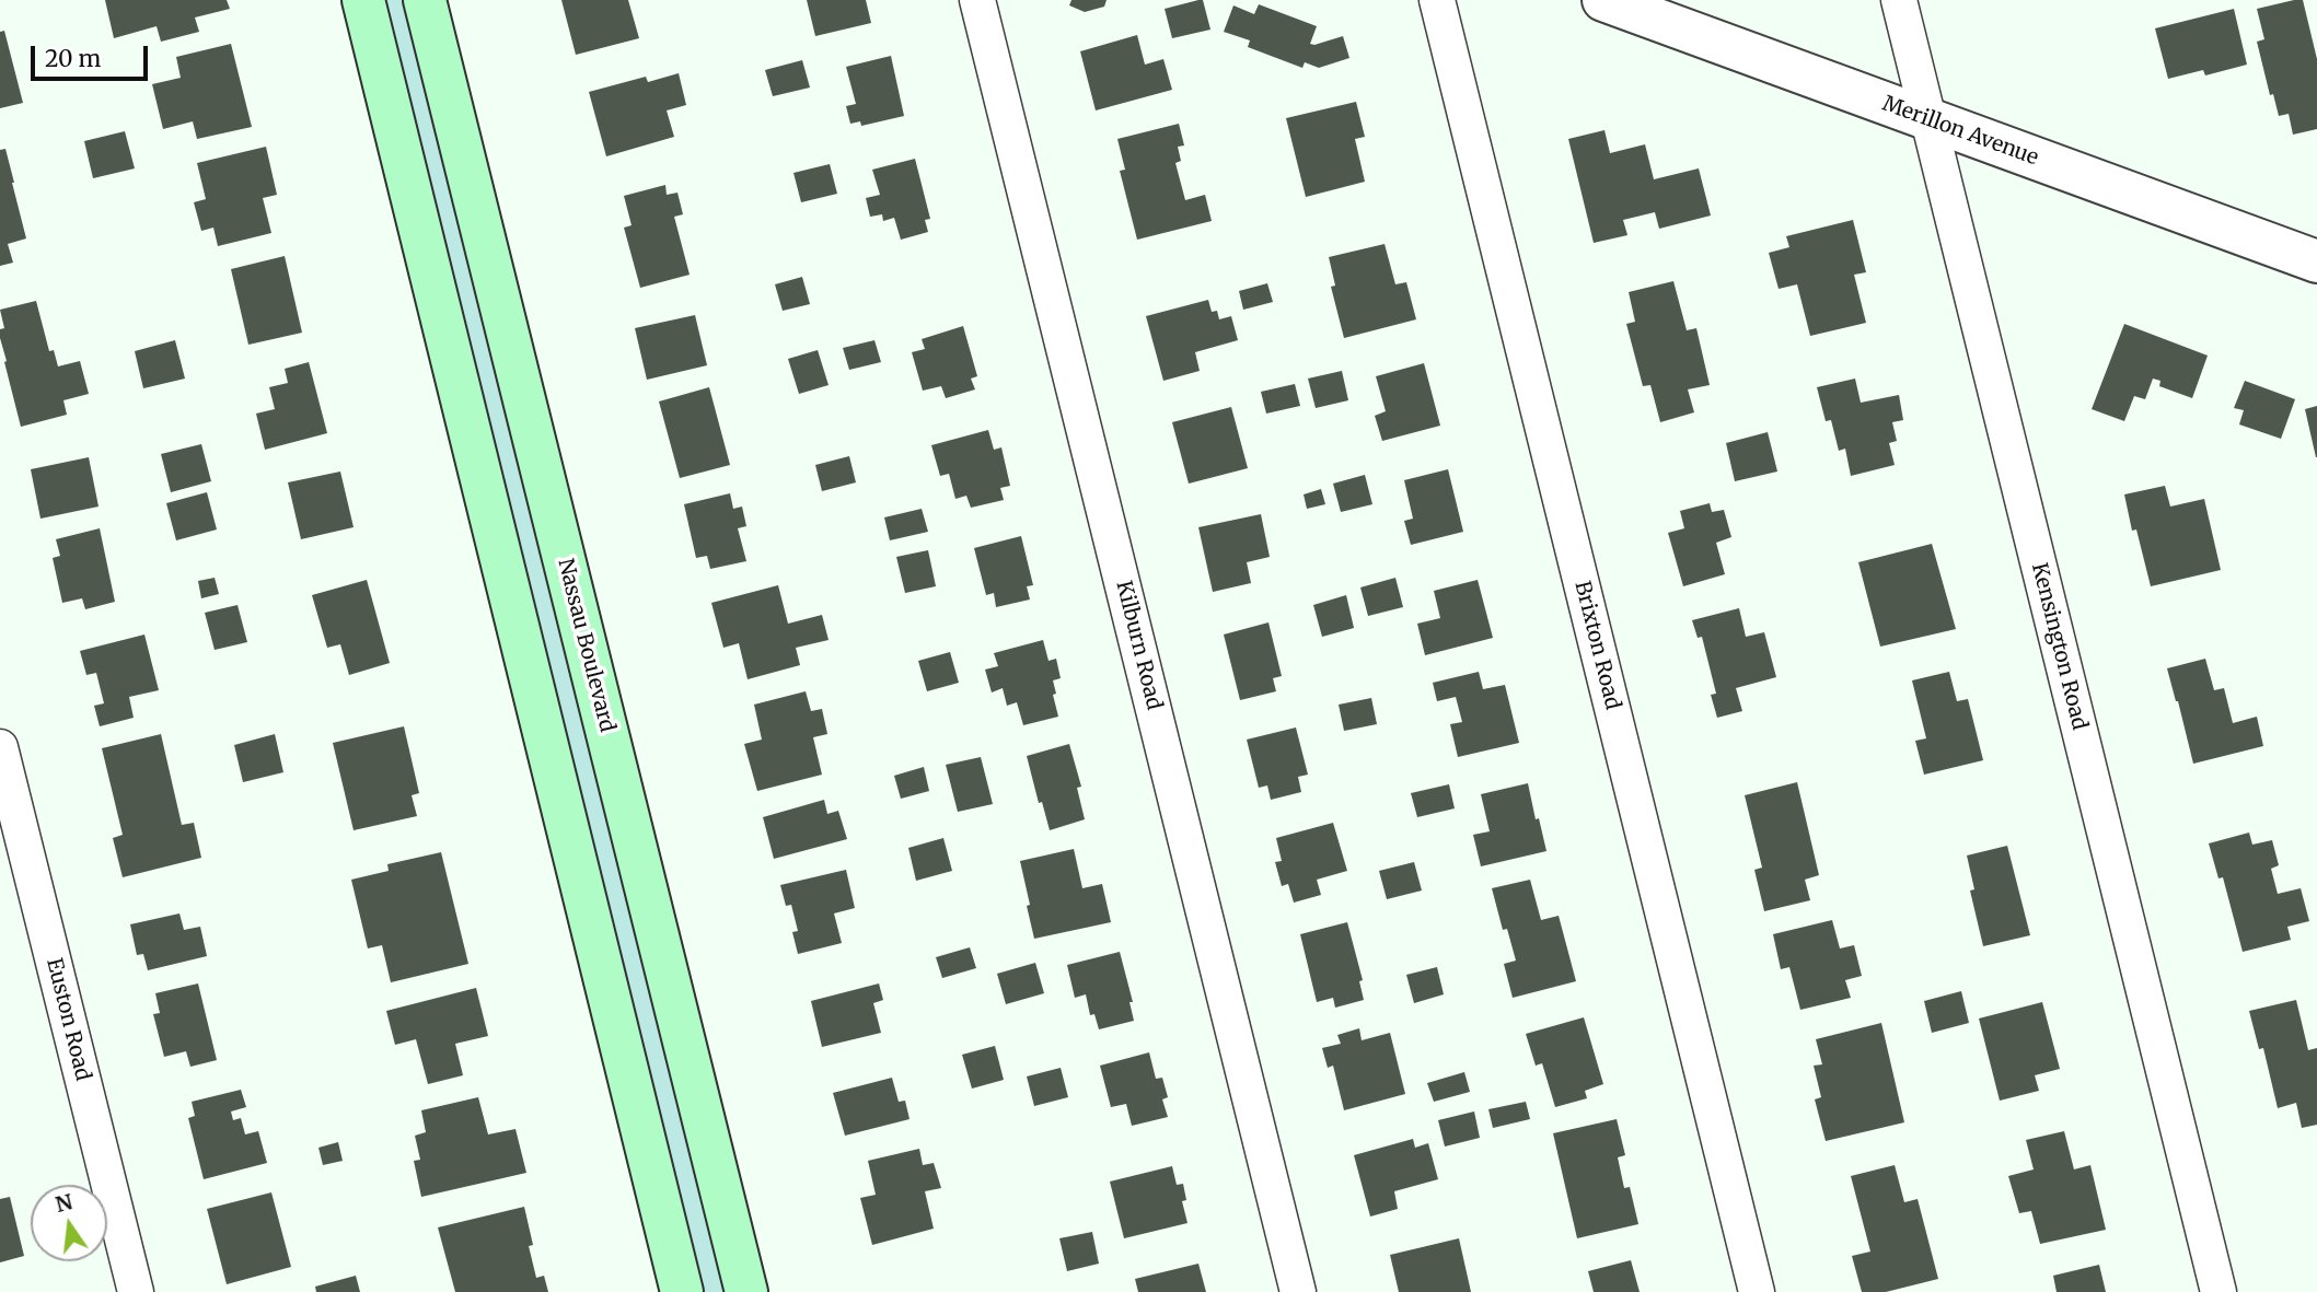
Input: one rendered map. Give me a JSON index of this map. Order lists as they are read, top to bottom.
{
  "streets": {
    "main road": ["Nassau Boulevard"],
    "street": [
      "Merillon Avenue",
      "Kilburn Road",
      "Brixton Road",
      "Kensington Road",
      "Euston Road"
    ]
  },
  "crossings": [
    ["Merillon Avenue", "Kensington Road"]
  ],
  "scale_bar": "20 m",
  "north": "top"
}
